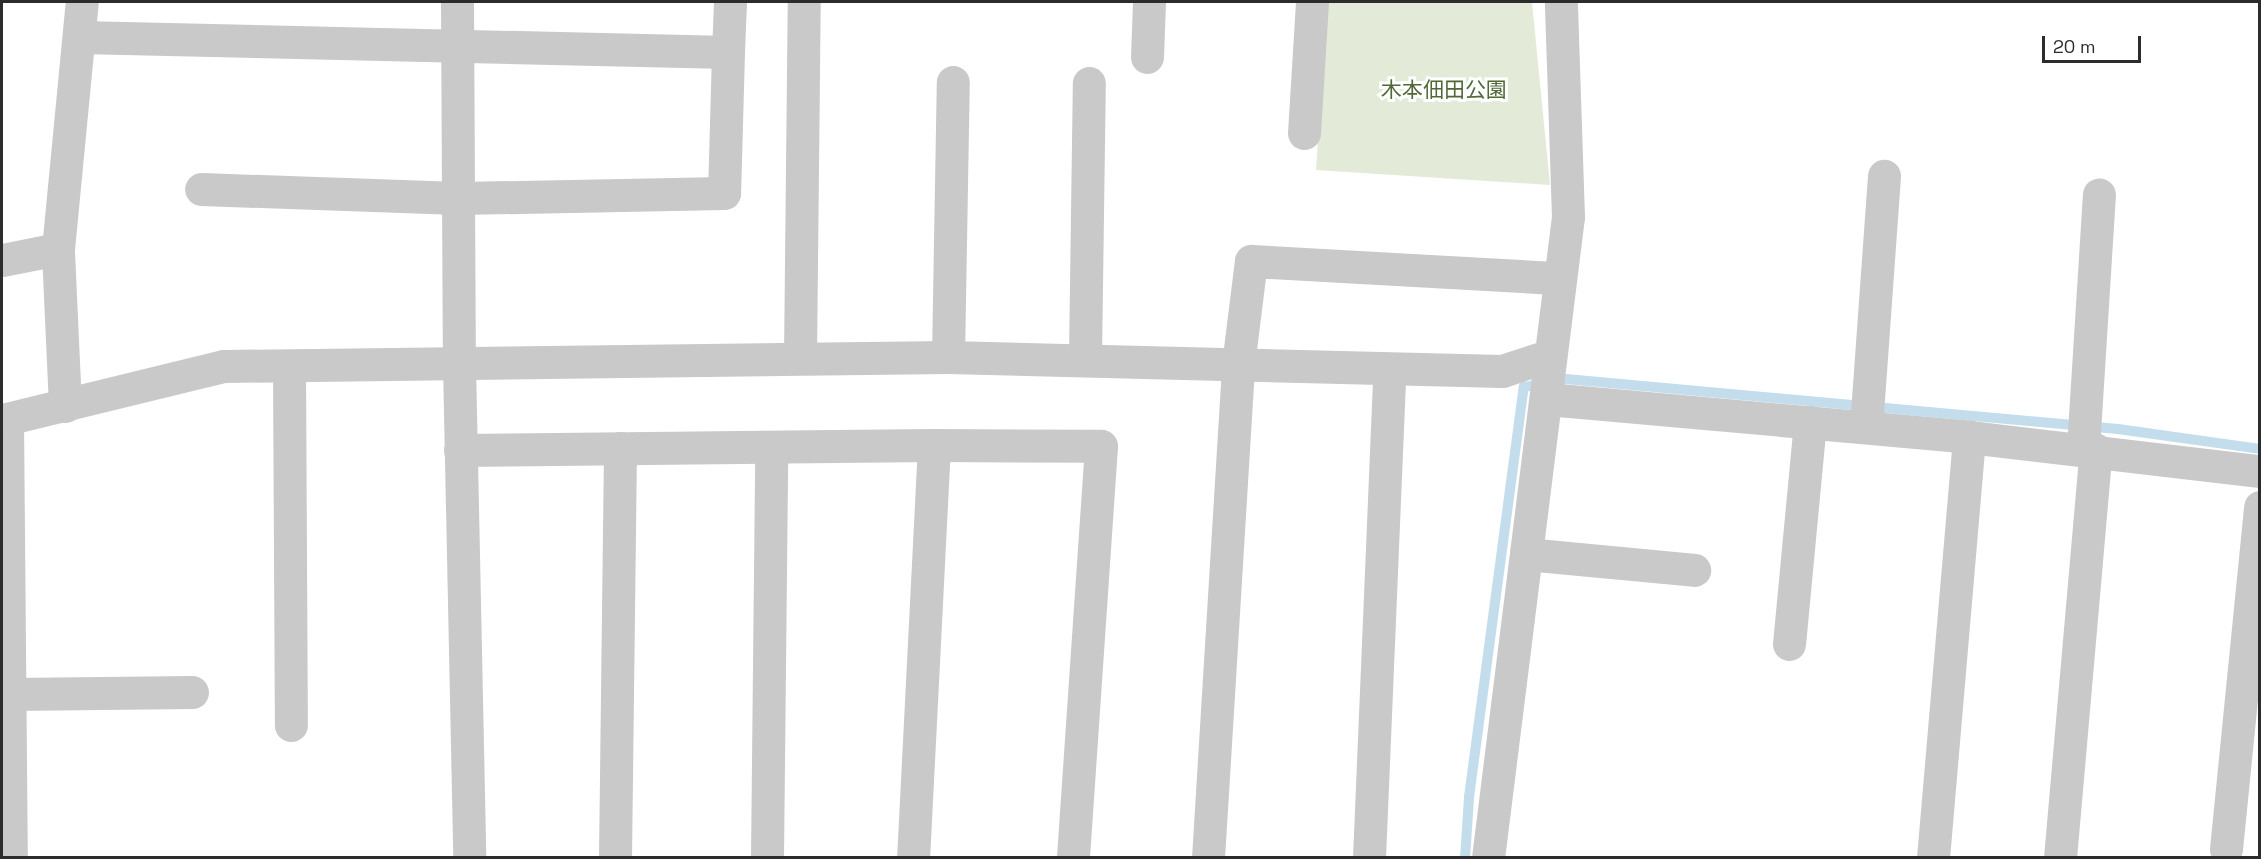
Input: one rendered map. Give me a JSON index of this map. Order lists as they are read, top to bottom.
{
  "parks": ["木本佃田公園"],
  "scale_bar": "20 m"
}
